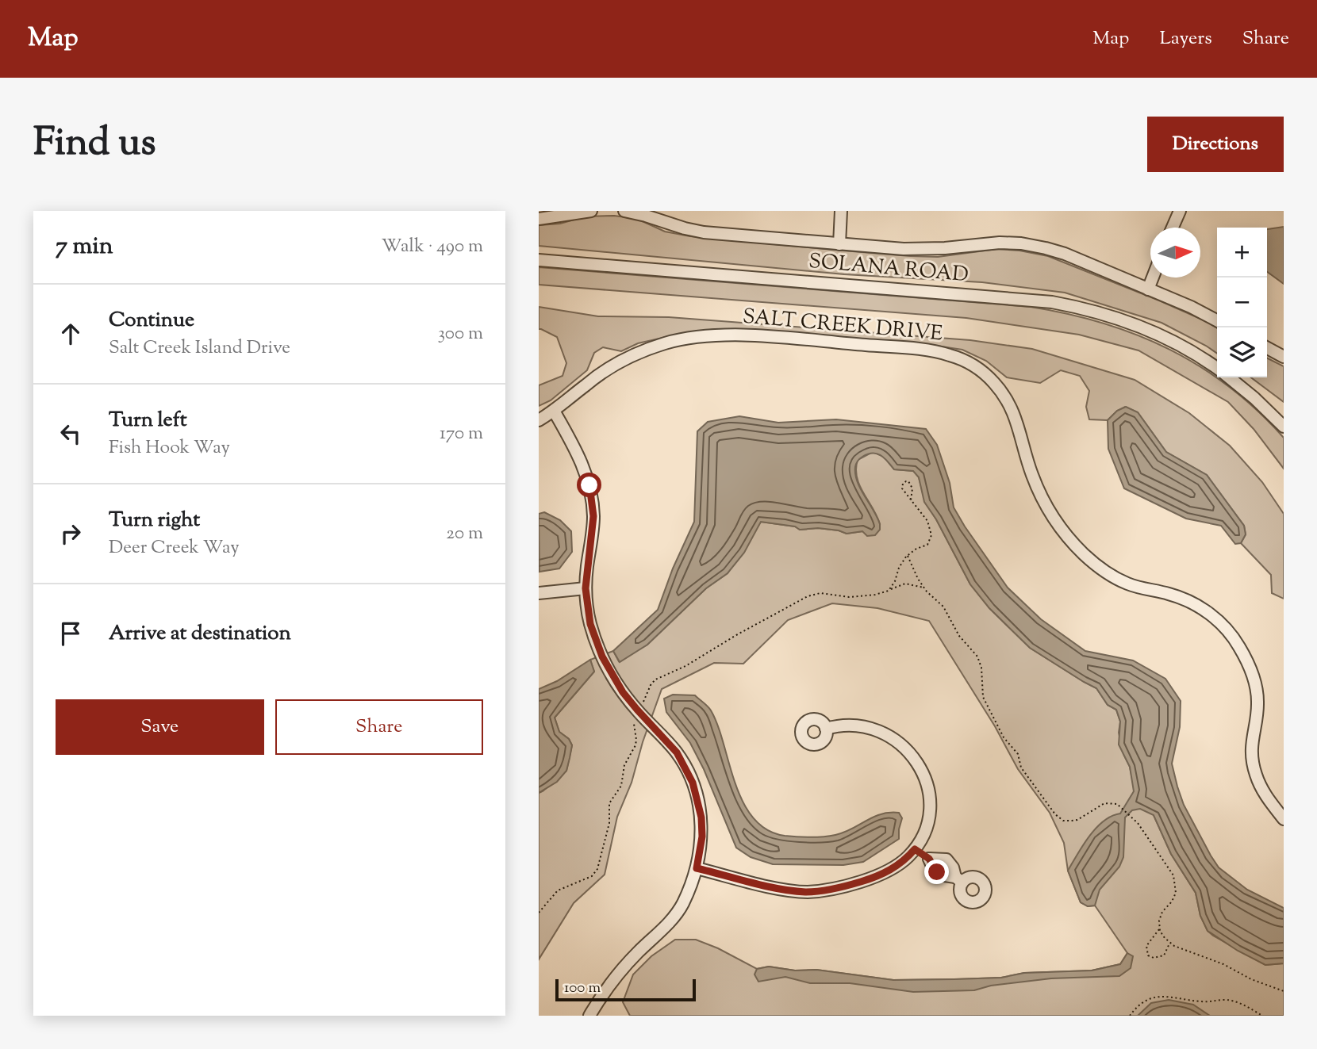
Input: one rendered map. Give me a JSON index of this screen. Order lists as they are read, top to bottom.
{
  "streets": {
    "street": ["SOLANA ROAD", "SALT CREEK DRIVE"]
  },
  "scale_bar": "100 m",
  "north": "right",
  "page": {
    "header": "Map",
    "nav": ["Map", "Layers", "Share"],
    "title": "Find us",
    "buttons": [
      "Directions",
      ["Save", "Share"]
    ],
    "heading": ["7 min", "Walk · 490 m"],
    "map_buttons": ["+", "−"],
    "list": [
      ["Continue", "Salt Creek Island Drive", "300 m"],
      ["Turn left", "Fish Hook Way", "170 m"],
      ["Turn right", "Deer Creek Way", "20 m"],
      "Arrive at destination"
    ],
    "scale": "100 m"
  }
}
